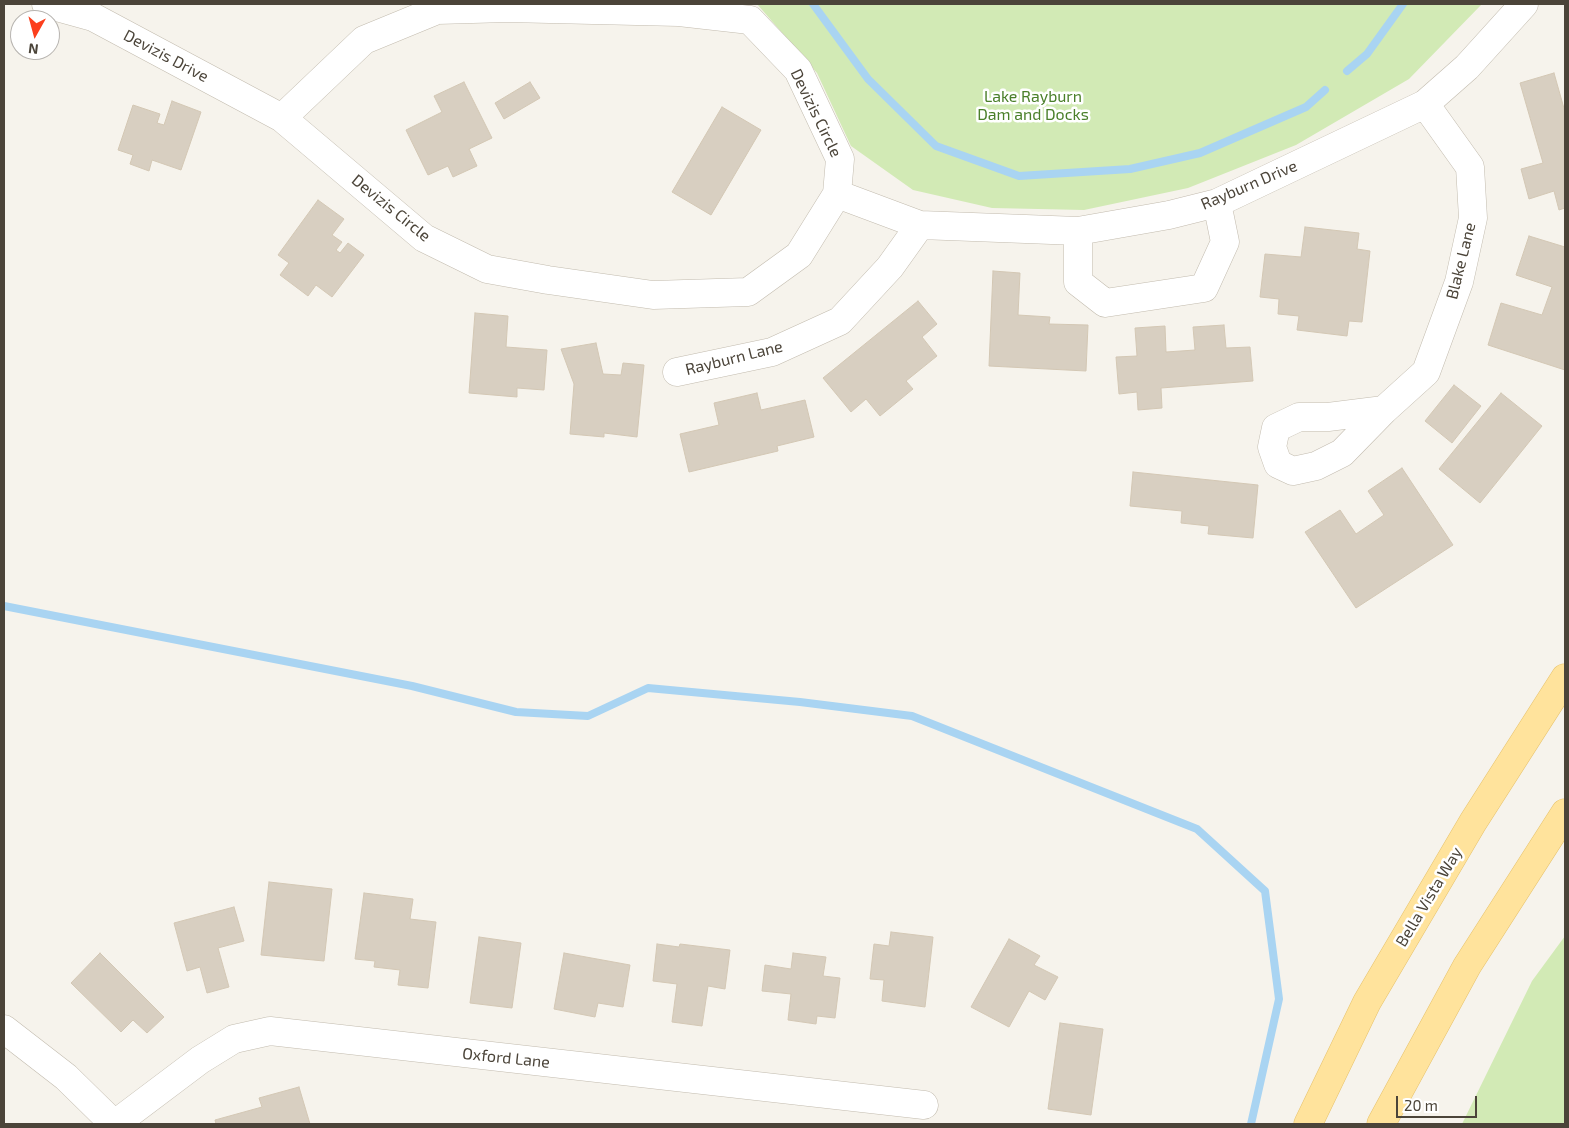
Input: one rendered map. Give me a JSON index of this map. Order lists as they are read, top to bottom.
{
  "streets": {
    "main road": ["Bella Vista Way"],
    "street": [
      "Devizis Drive",
      "Devizis Circle",
      "Rayburn Drive",
      "Blake Lane",
      "Rayburn Lane",
      "Oxford Lane"
    ]
  },
  "crossings": [
    ["Devizis Drive", "Devizis Circle"],
    ["Devizis Circle", "Rayburn Drive"],
    ["Rayburn Drive", "Blake Lane"],
    ["Rayburn Drive", "Rayburn Lane"]
  ],
  "parks": ["Lake Rayburn Dam and Docks"],
  "scale_bar": "20 m",
  "north": "bottom"
}
